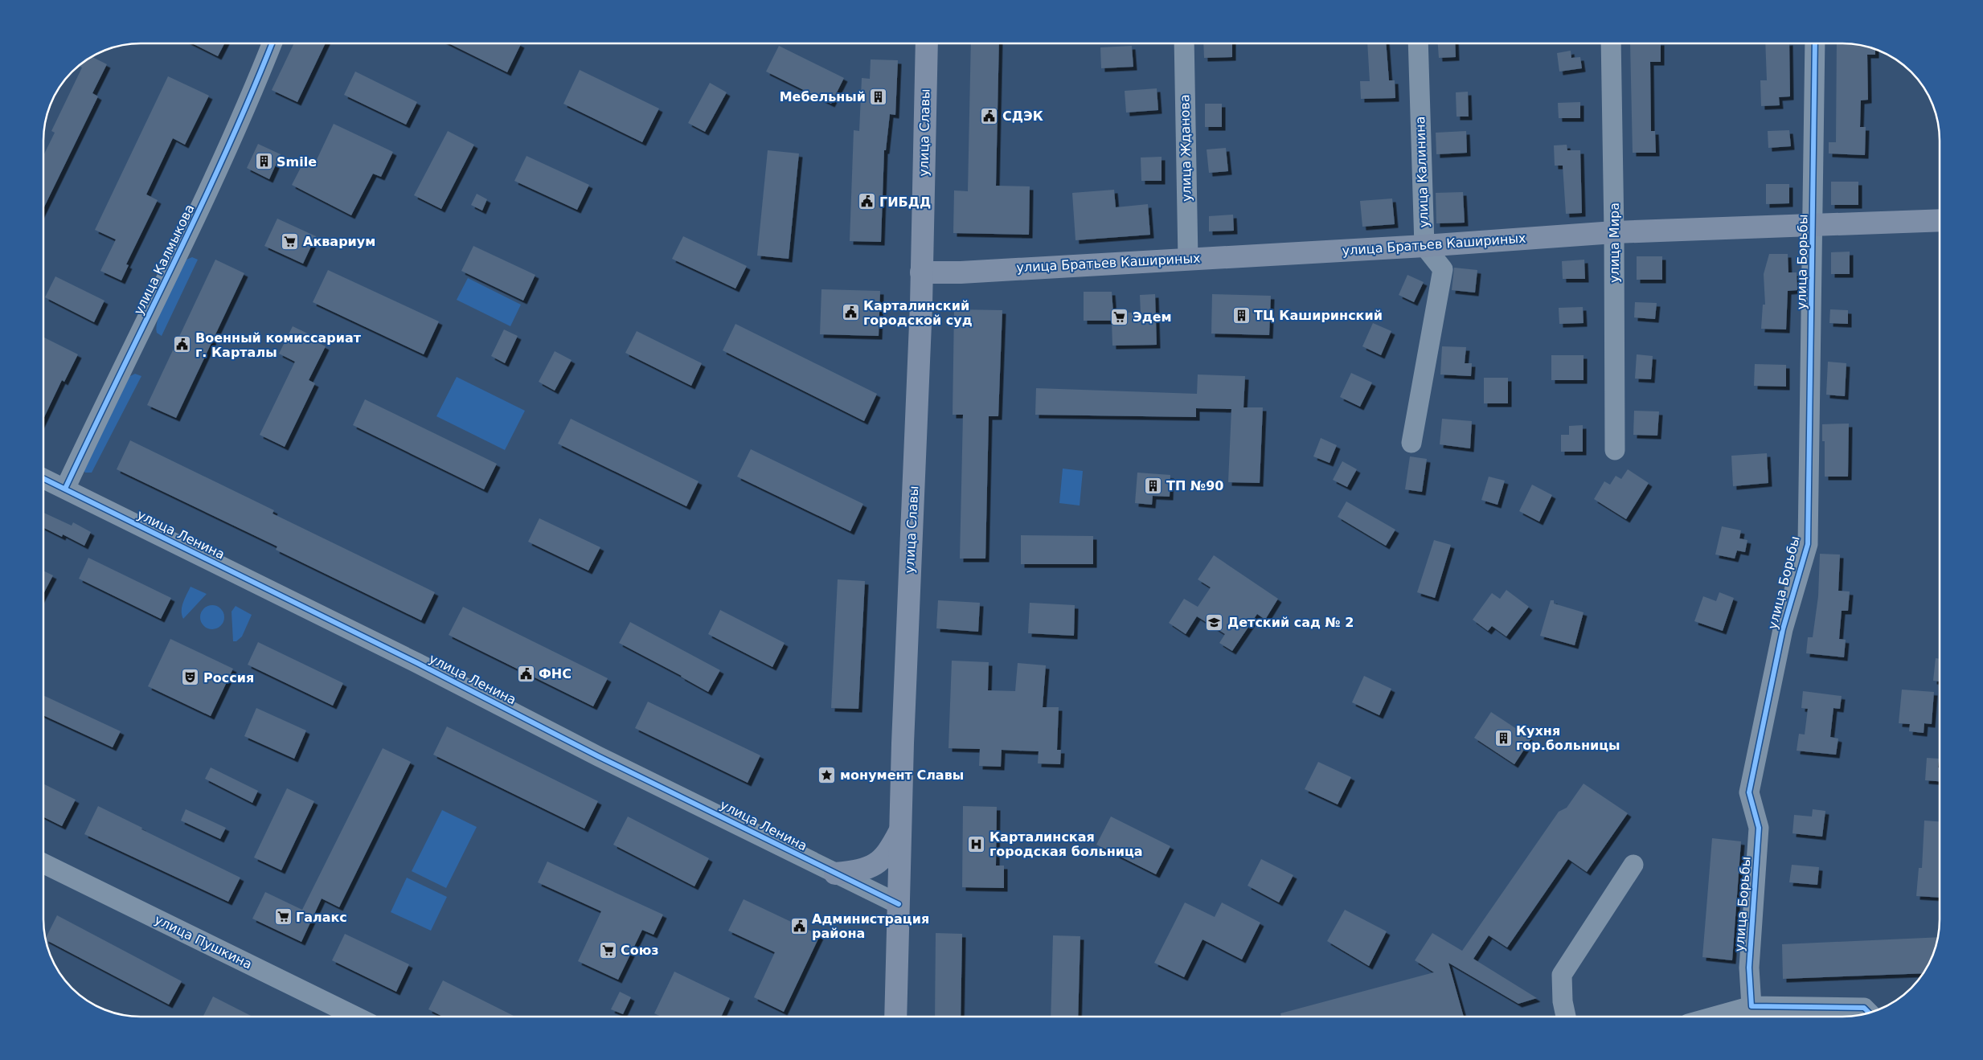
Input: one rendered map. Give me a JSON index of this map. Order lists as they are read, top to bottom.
{
  "streets": {
    "main road": ["улица Славы", "улица Братьев Кашириных"],
    "street": [
      "улица Жданова",
      "улица Калинина",
      "улица Мира",
      "улица Калмыкова",
      "улица Борьбы",
      "улица Ленина",
      "улица Пушкина"
    ]
  },
  "crossings": [
    ["улица Славы", "улица Братьев Кашириных"],
    ["улица Славы", "улица Ленина"],
    ["улица Жданова", "улица Братьев Кашириных"],
    ["улица Калинина", "улица Братьев Кашириных"],
    ["улица Мира", "улица Братьев Кашириных"],
    ["улица Братьев Кашириных", "улица Борьбы"],
    ["улица Калмыкова", "улица Ленина"]
  ],
  "places": {
    "building": [
      "Мебельный",
      "Smile",
      "ТЦ Каширинский",
      "ТП №90",
      "Кухня гор.больницы"
    ],
    "public building": [
      "СДЭК",
      "ГИБДД",
      "Карталинский городской суд",
      "Военный комиссариат г. Карталы",
      "ФНС",
      "Администрация района"
    ],
    "supermarket": [
      "Аквариум",
      "Эдем",
      "Галакс",
      "Союз"
    ],
    "school or university": ["Детский сад № 2"],
    "theatre": ["Россия"],
    "place": ["монумент Славы"],
    "hospital": ["Карталинская городская больница"]
  }
}
